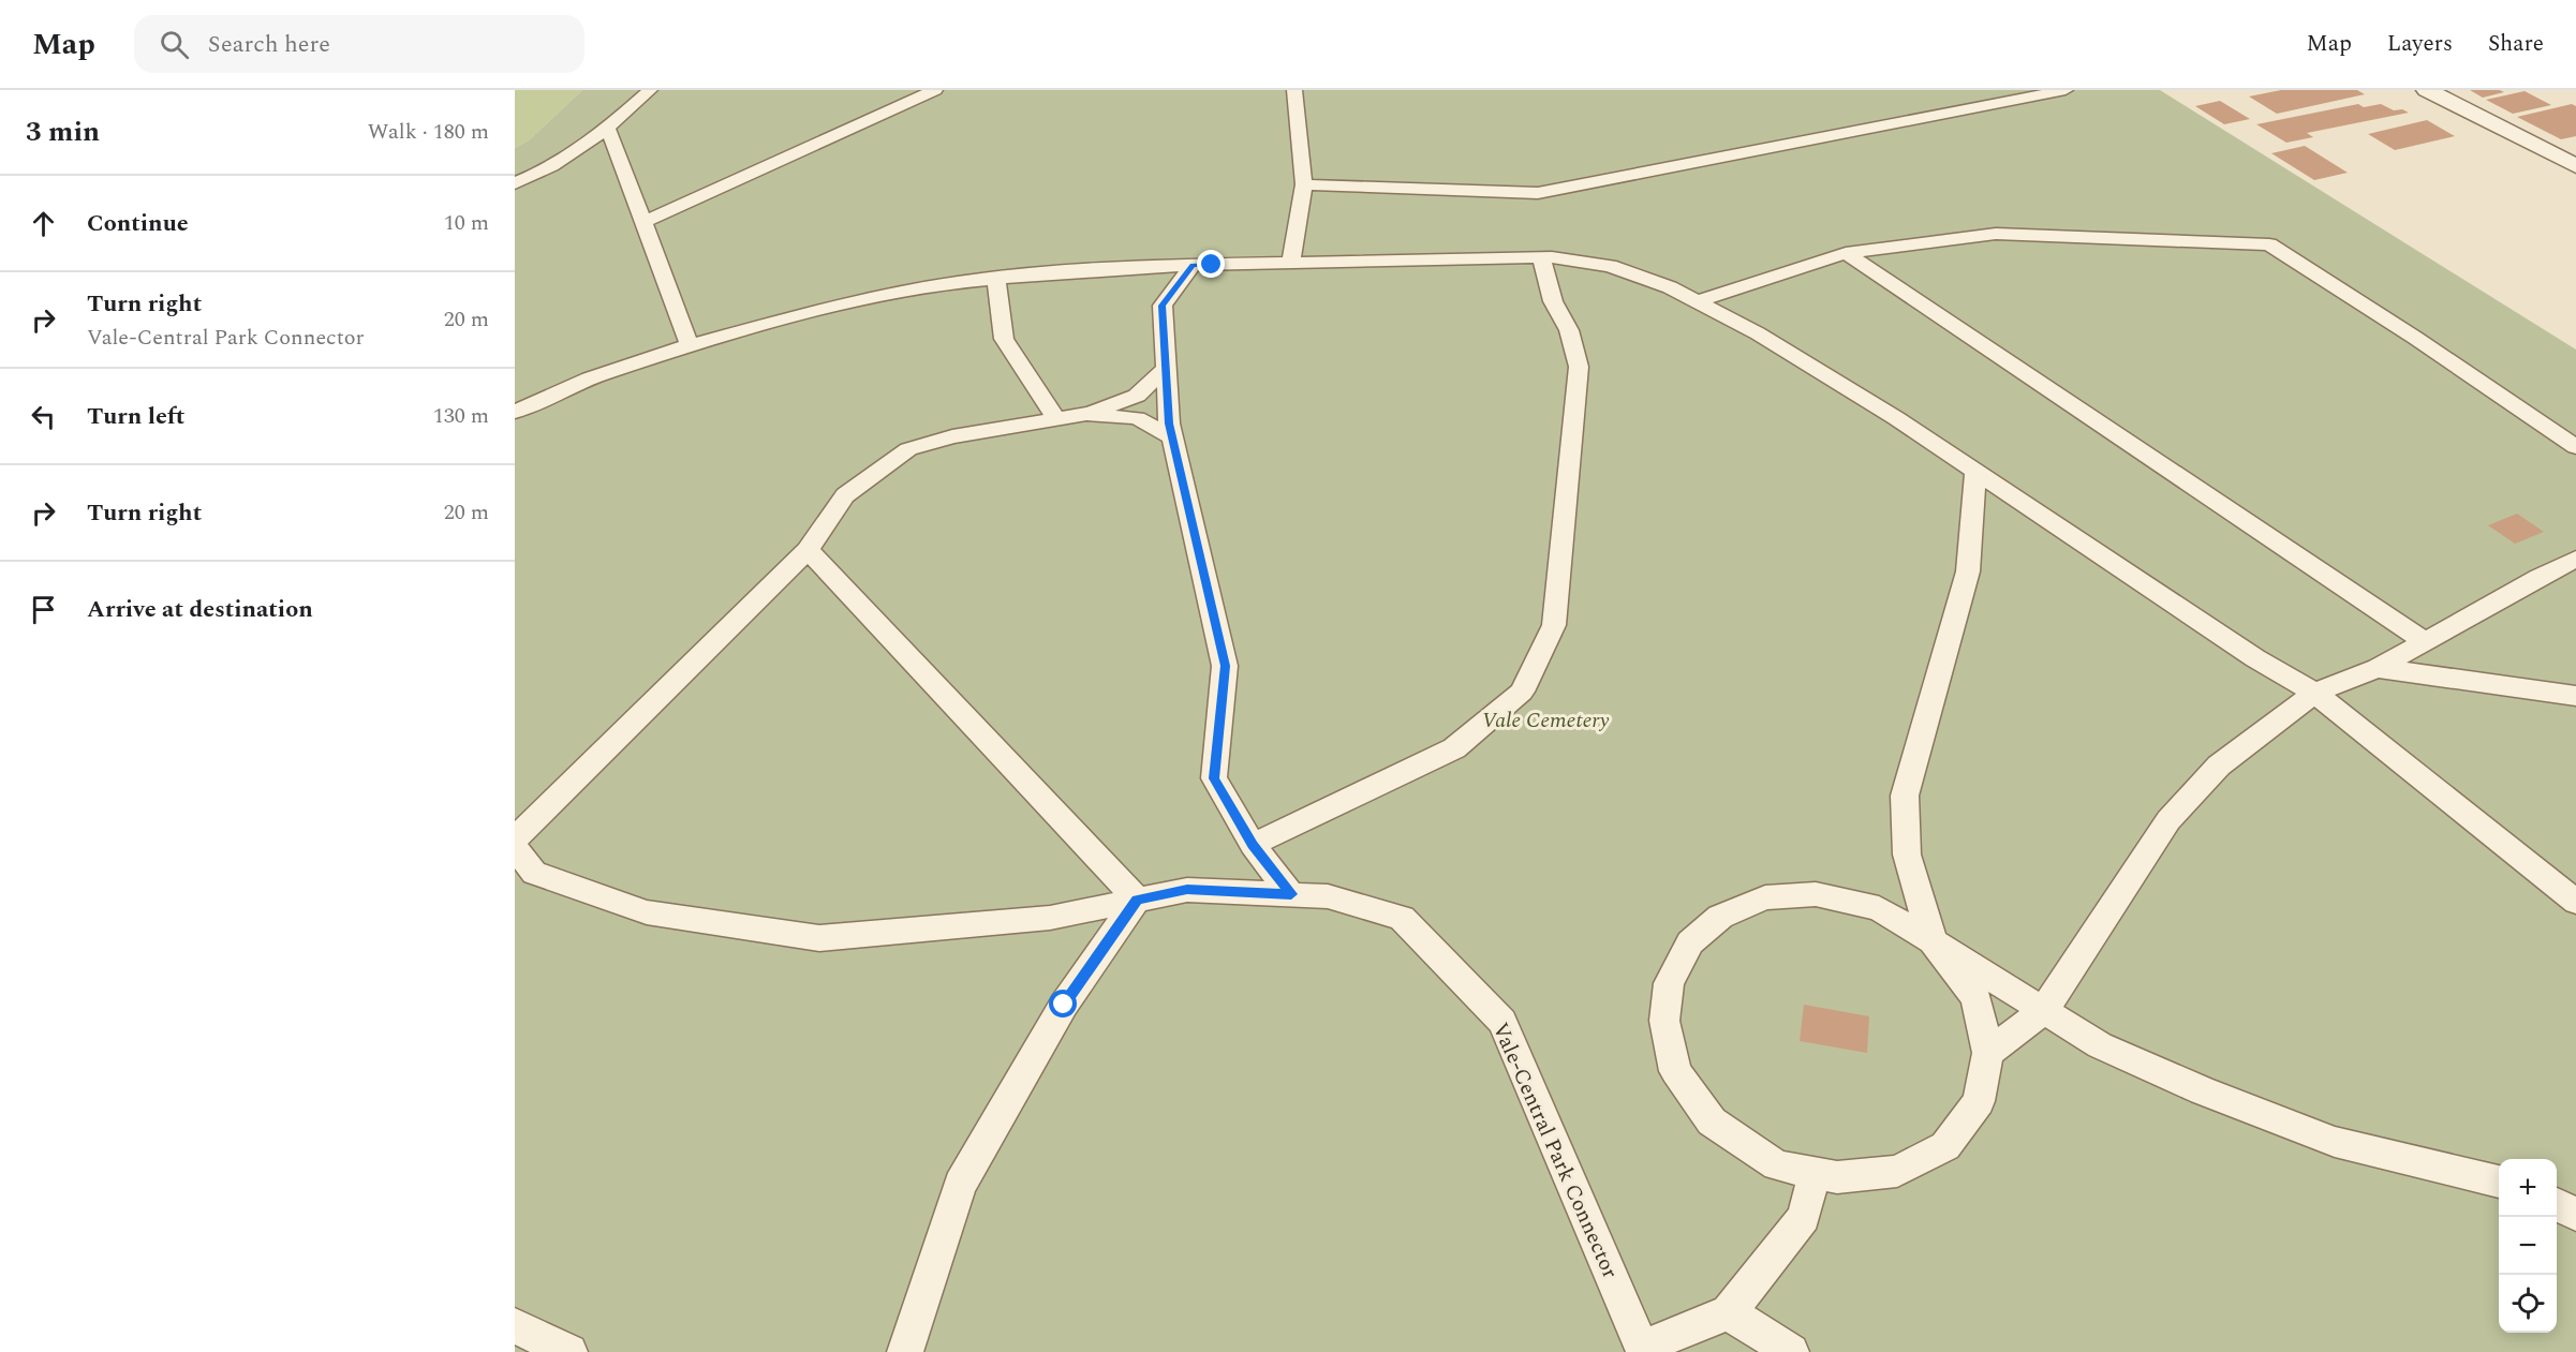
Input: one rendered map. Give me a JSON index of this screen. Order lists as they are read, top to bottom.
{
  "streets": {
    "lane": ["Vale-Central Park Connector"]
  },
  "parks": ["Vale Cemetery"],
  "page": {
    "header": "Map",
    "search": "Search here",
    "nav": ["Map", "Layers", "Share"],
    "heading": ["3 min", "Walk · 180 m"],
    "list": [
      ["Continue", "10 m"],
      ["Turn right", "Vale-Central Park Connector", "20 m"],
      ["Turn left", "130 m"],
      ["Turn right", "20 m"],
      "Arrive at destination"
    ],
    "map_buttons": ["+", "−"]
  }
}
